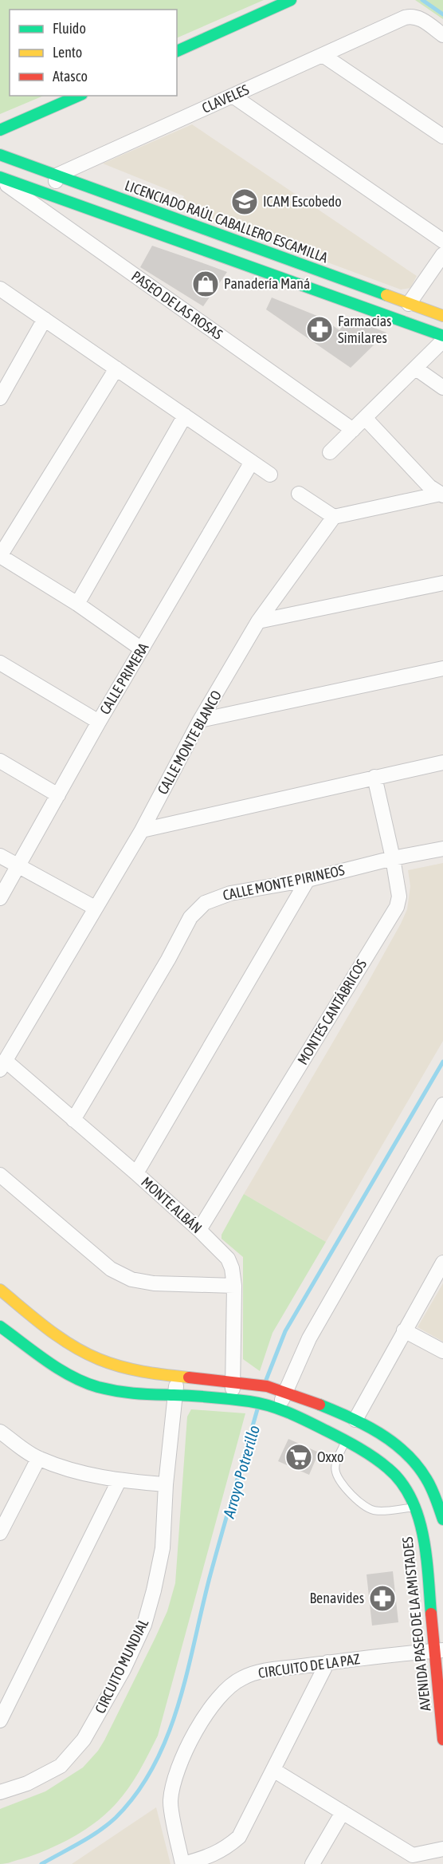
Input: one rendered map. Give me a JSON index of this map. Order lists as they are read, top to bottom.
{
  "streets": {
    "street": [
      "CLAVELES",
      "LICENCIADO RAÚL CABALLERO ESCAMILLA",
      "PASEO DE LAS ROSAS",
      "CALLE PRIMERA",
      "CALLE MONTE BLANCO",
      "CALLE MONTE PIRINEOS",
      "MONTES CANTÁBRICOS",
      "MONTE ALBÁN",
      "AVENIDA PASEO DE LA AMISTADES",
      "CIRCUITO MUNDIAL",
      "CIRCUITO DE LA PAZ"
    ]
  },
  "crossings": [
    ["CLAVELES", "LICENCIADO RAÚL CABALLERO ESCAMILLA"],
    ["CALLE MONTE BLANCO", "MONTE ALBÁN"],
    ["CALLE MONTE PIRINEOS", "MONTES CANTÁBRICOS"],
    ["CALLE MONTE PIRINEOS", "MONTE ALBÁN"],
    ["MONTES CANTÁBRICOS", "MONTE ALBÁN"],
    ["MONTE ALBÁN", "AVENIDA PASEO DE LA AMISTADES"],
    ["AVENIDA PASEO DE LA AMISTADES", "CIRCUITO MUNDIAL"],
    ["AVENIDA PASEO DE LA AMISTADES", "CIRCUITO DE LA PAZ"]
  ],
  "water": ["Arroyo Potrerillo"],
  "places": {
    "school or university": ["ICAM Escobedo"],
    "shop": ["Panadería Maná"],
    "pharmacy": ["Farmacias Similares", "Benavides"],
    "supermarket": ["Oxxo"]
  },
  "legend": ["Fluido", "Lento", "Atasco"]
}
